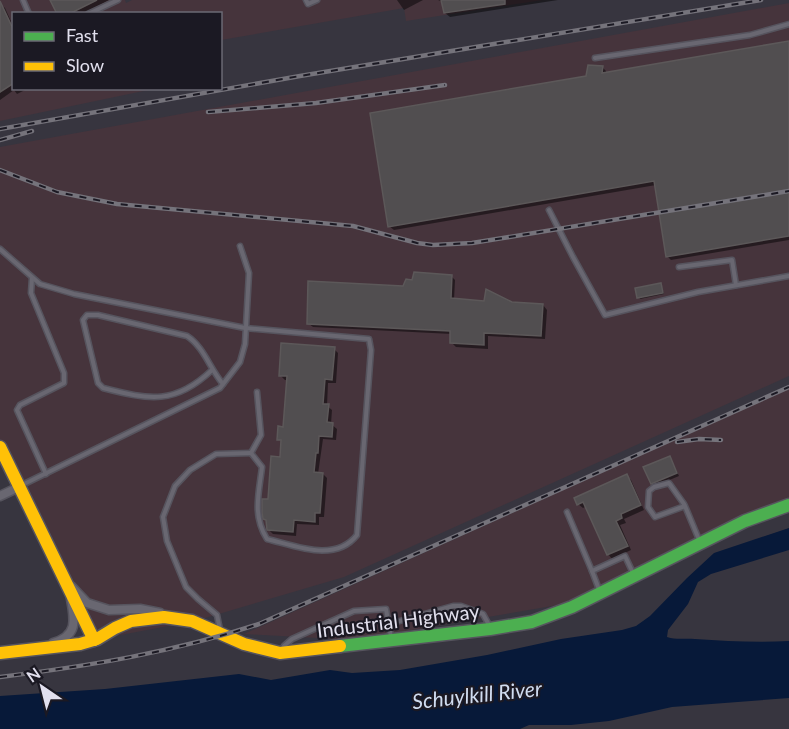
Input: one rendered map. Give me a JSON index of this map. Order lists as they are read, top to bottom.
{
  "streets": {
    "street": ["Industrial Highway"]
  },
  "water": ["Schuylkill River"],
  "legend": ["Fast", "Slow"],
  "north": "top left"
}
